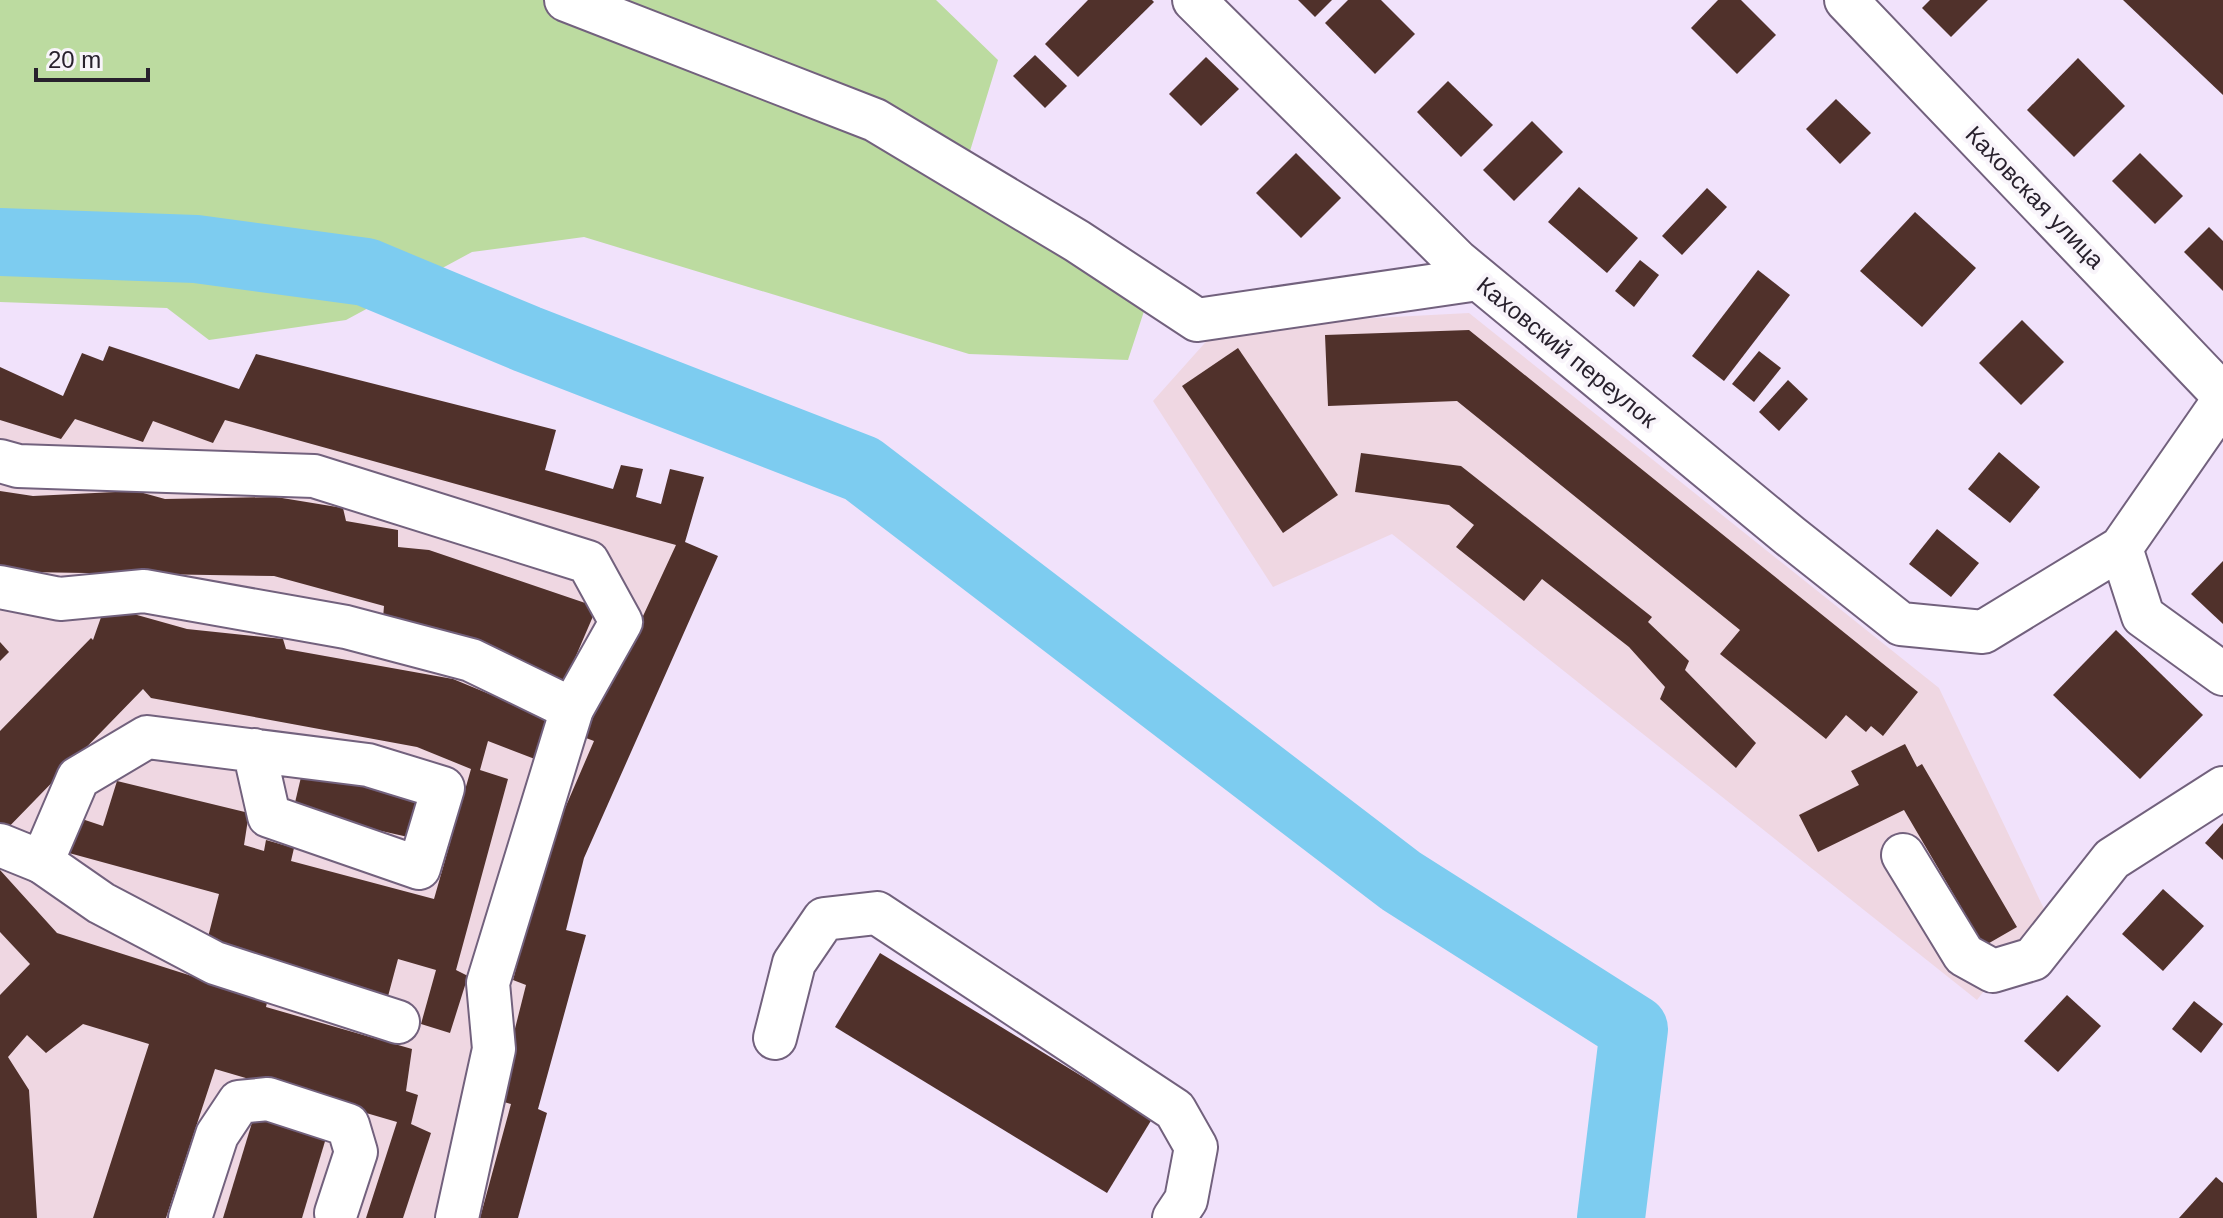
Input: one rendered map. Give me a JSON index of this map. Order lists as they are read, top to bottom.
{
  "streets": {
    "street": ["Каховская улица", "Каховский переулок"]
  },
  "scale_bar": "20 m"
}
